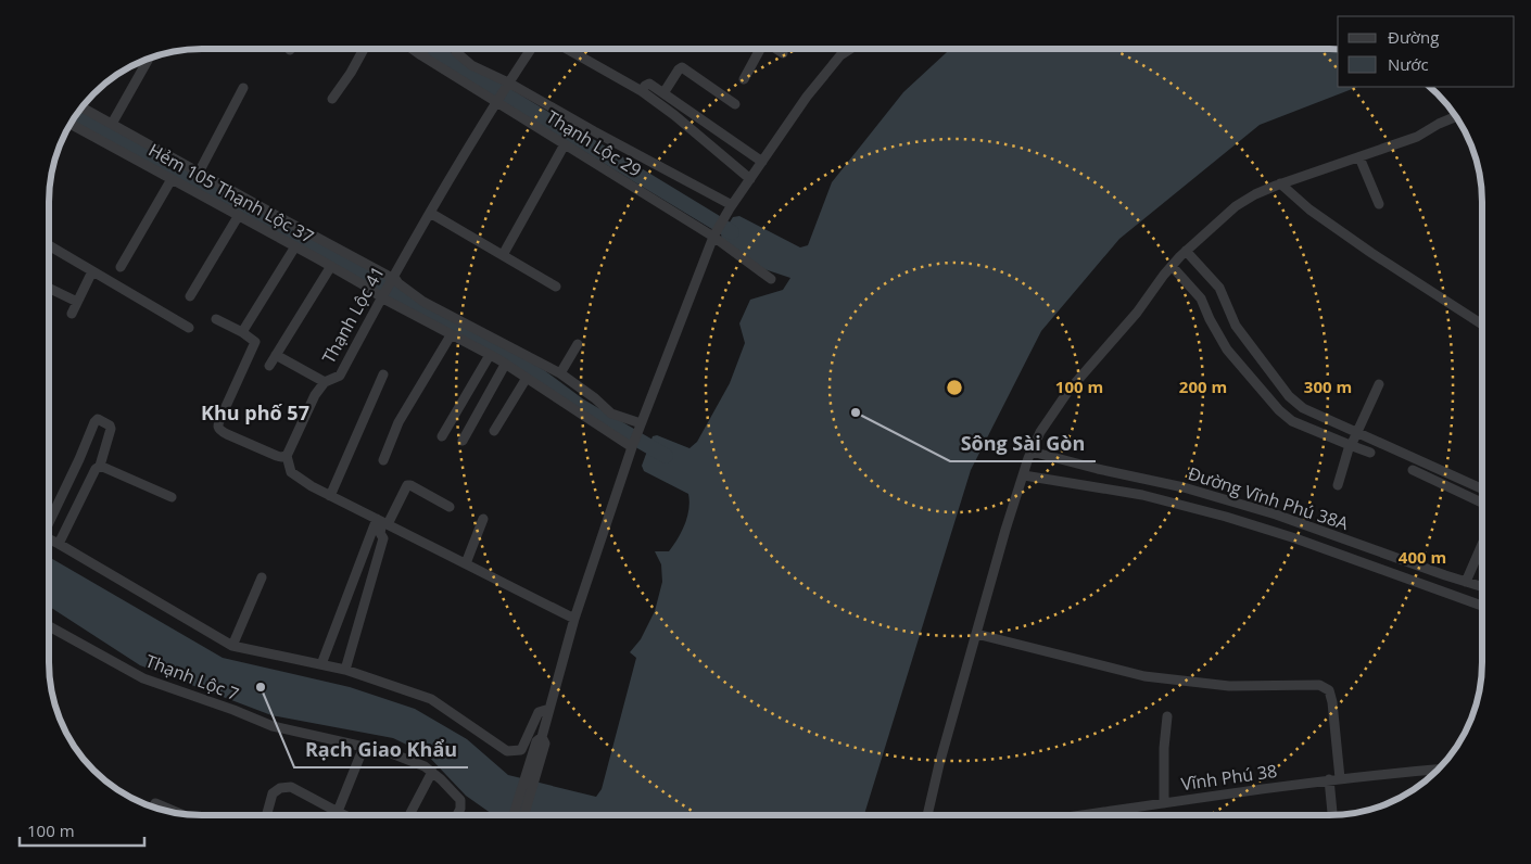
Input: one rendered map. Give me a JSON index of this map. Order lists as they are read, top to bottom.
{
  "streets": {
    "street": [
      "Thạnh Lộc 29",
      "Hẻm 105 Thạnh Lộc 37",
      "Thạnh Lộc 41",
      "Đường Vĩnh Phú 38A",
      "Thạnh Lộc 7",
      "Vĩnh Phú 38"
    ]
  },
  "crossings": [
    ["Thạnh Lộc 29", "Thạnh Lộc 41"],
    ["Hẻm 105 Thạnh Lộc 37", "Thạnh Lộc 41"]
  ],
  "districts": ["Khu phố 57"],
  "places": ["Sông Sài Gòn", "Rạch Giao Khẩu"],
  "legend": ["Đường", "Nước"],
  "scale_bar": "100 m",
  "rings": [
    "100 m",
    "200 m",
    "300 m",
    "400 m"
  ]
}
